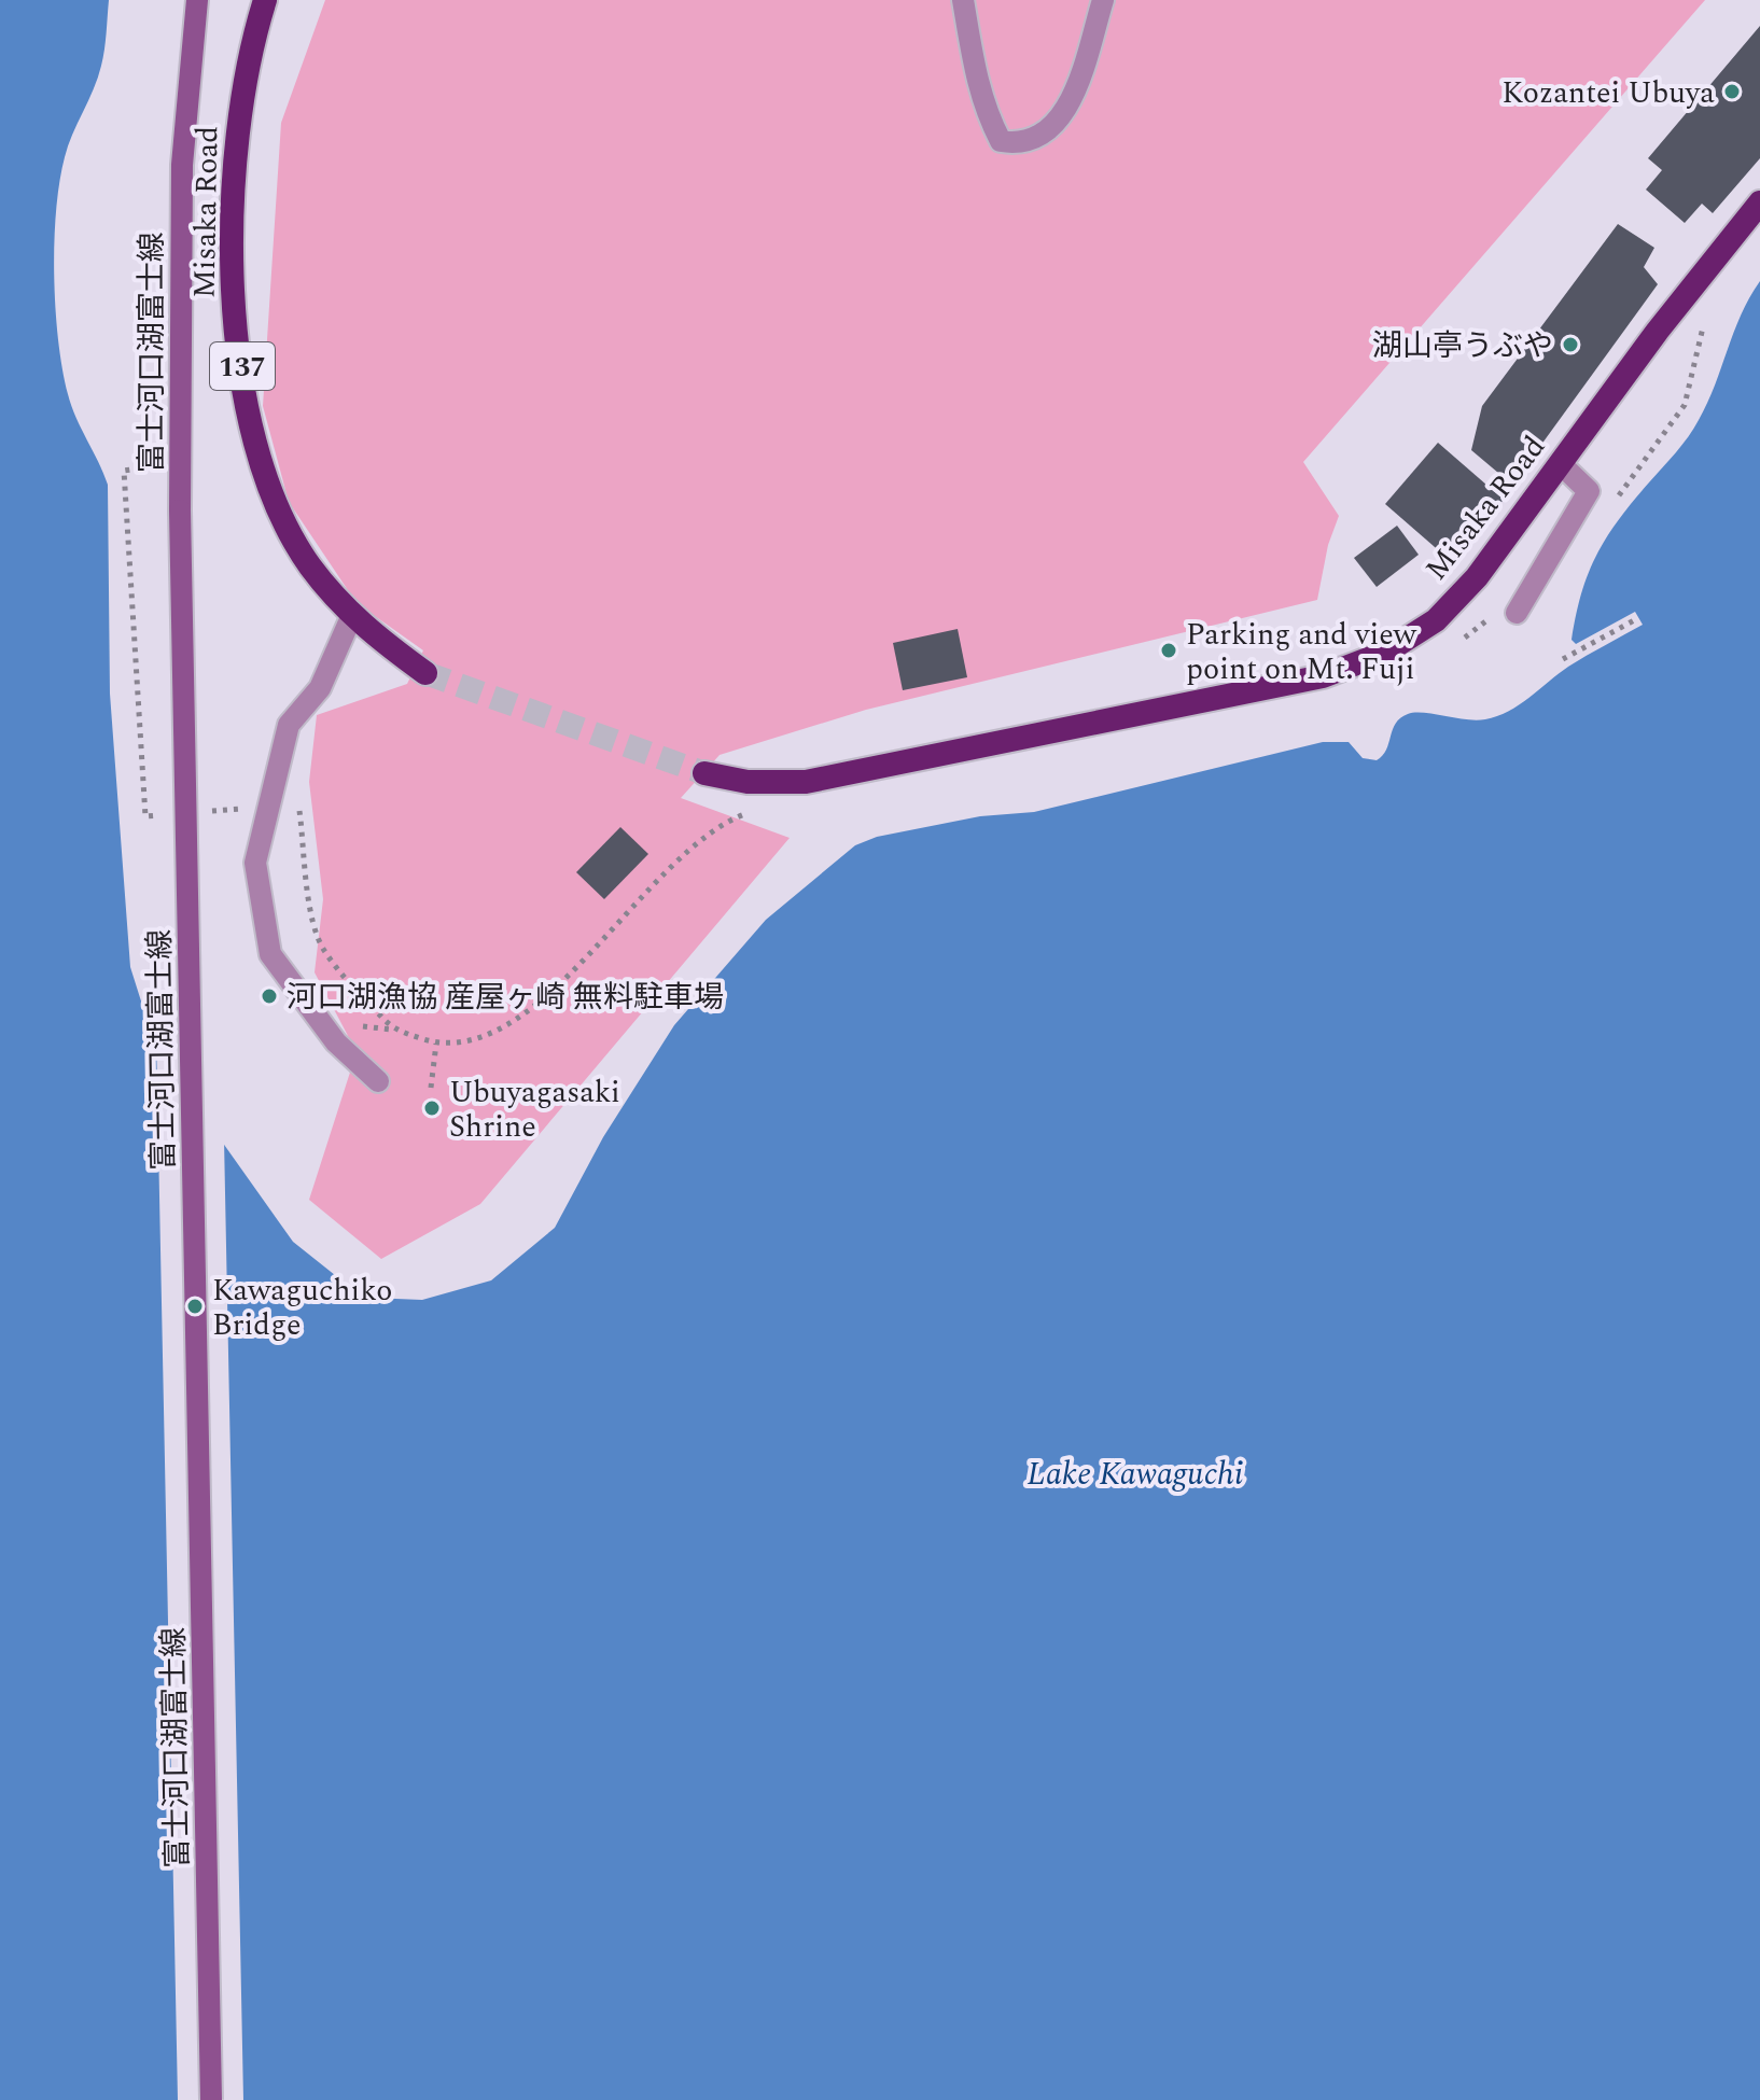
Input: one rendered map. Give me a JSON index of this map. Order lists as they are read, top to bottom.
{
  "streets": {
    "highway": ["Misaka Road", "137"],
    "main road": ["富士河口湖富士線"]
  },
  "water": ["Lake Kawaguchi"],
  "places": [
    "Kozantei Ubuya",
    "湖山亭うぶや",
    "Parking and view point on Mt. Fuji",
    "河口湖漁協 産屋ヶ崎 無料駐車場",
    "Ubuyagasaki Shrine",
    "Kawaguchiko Bridge"
  ]
}
